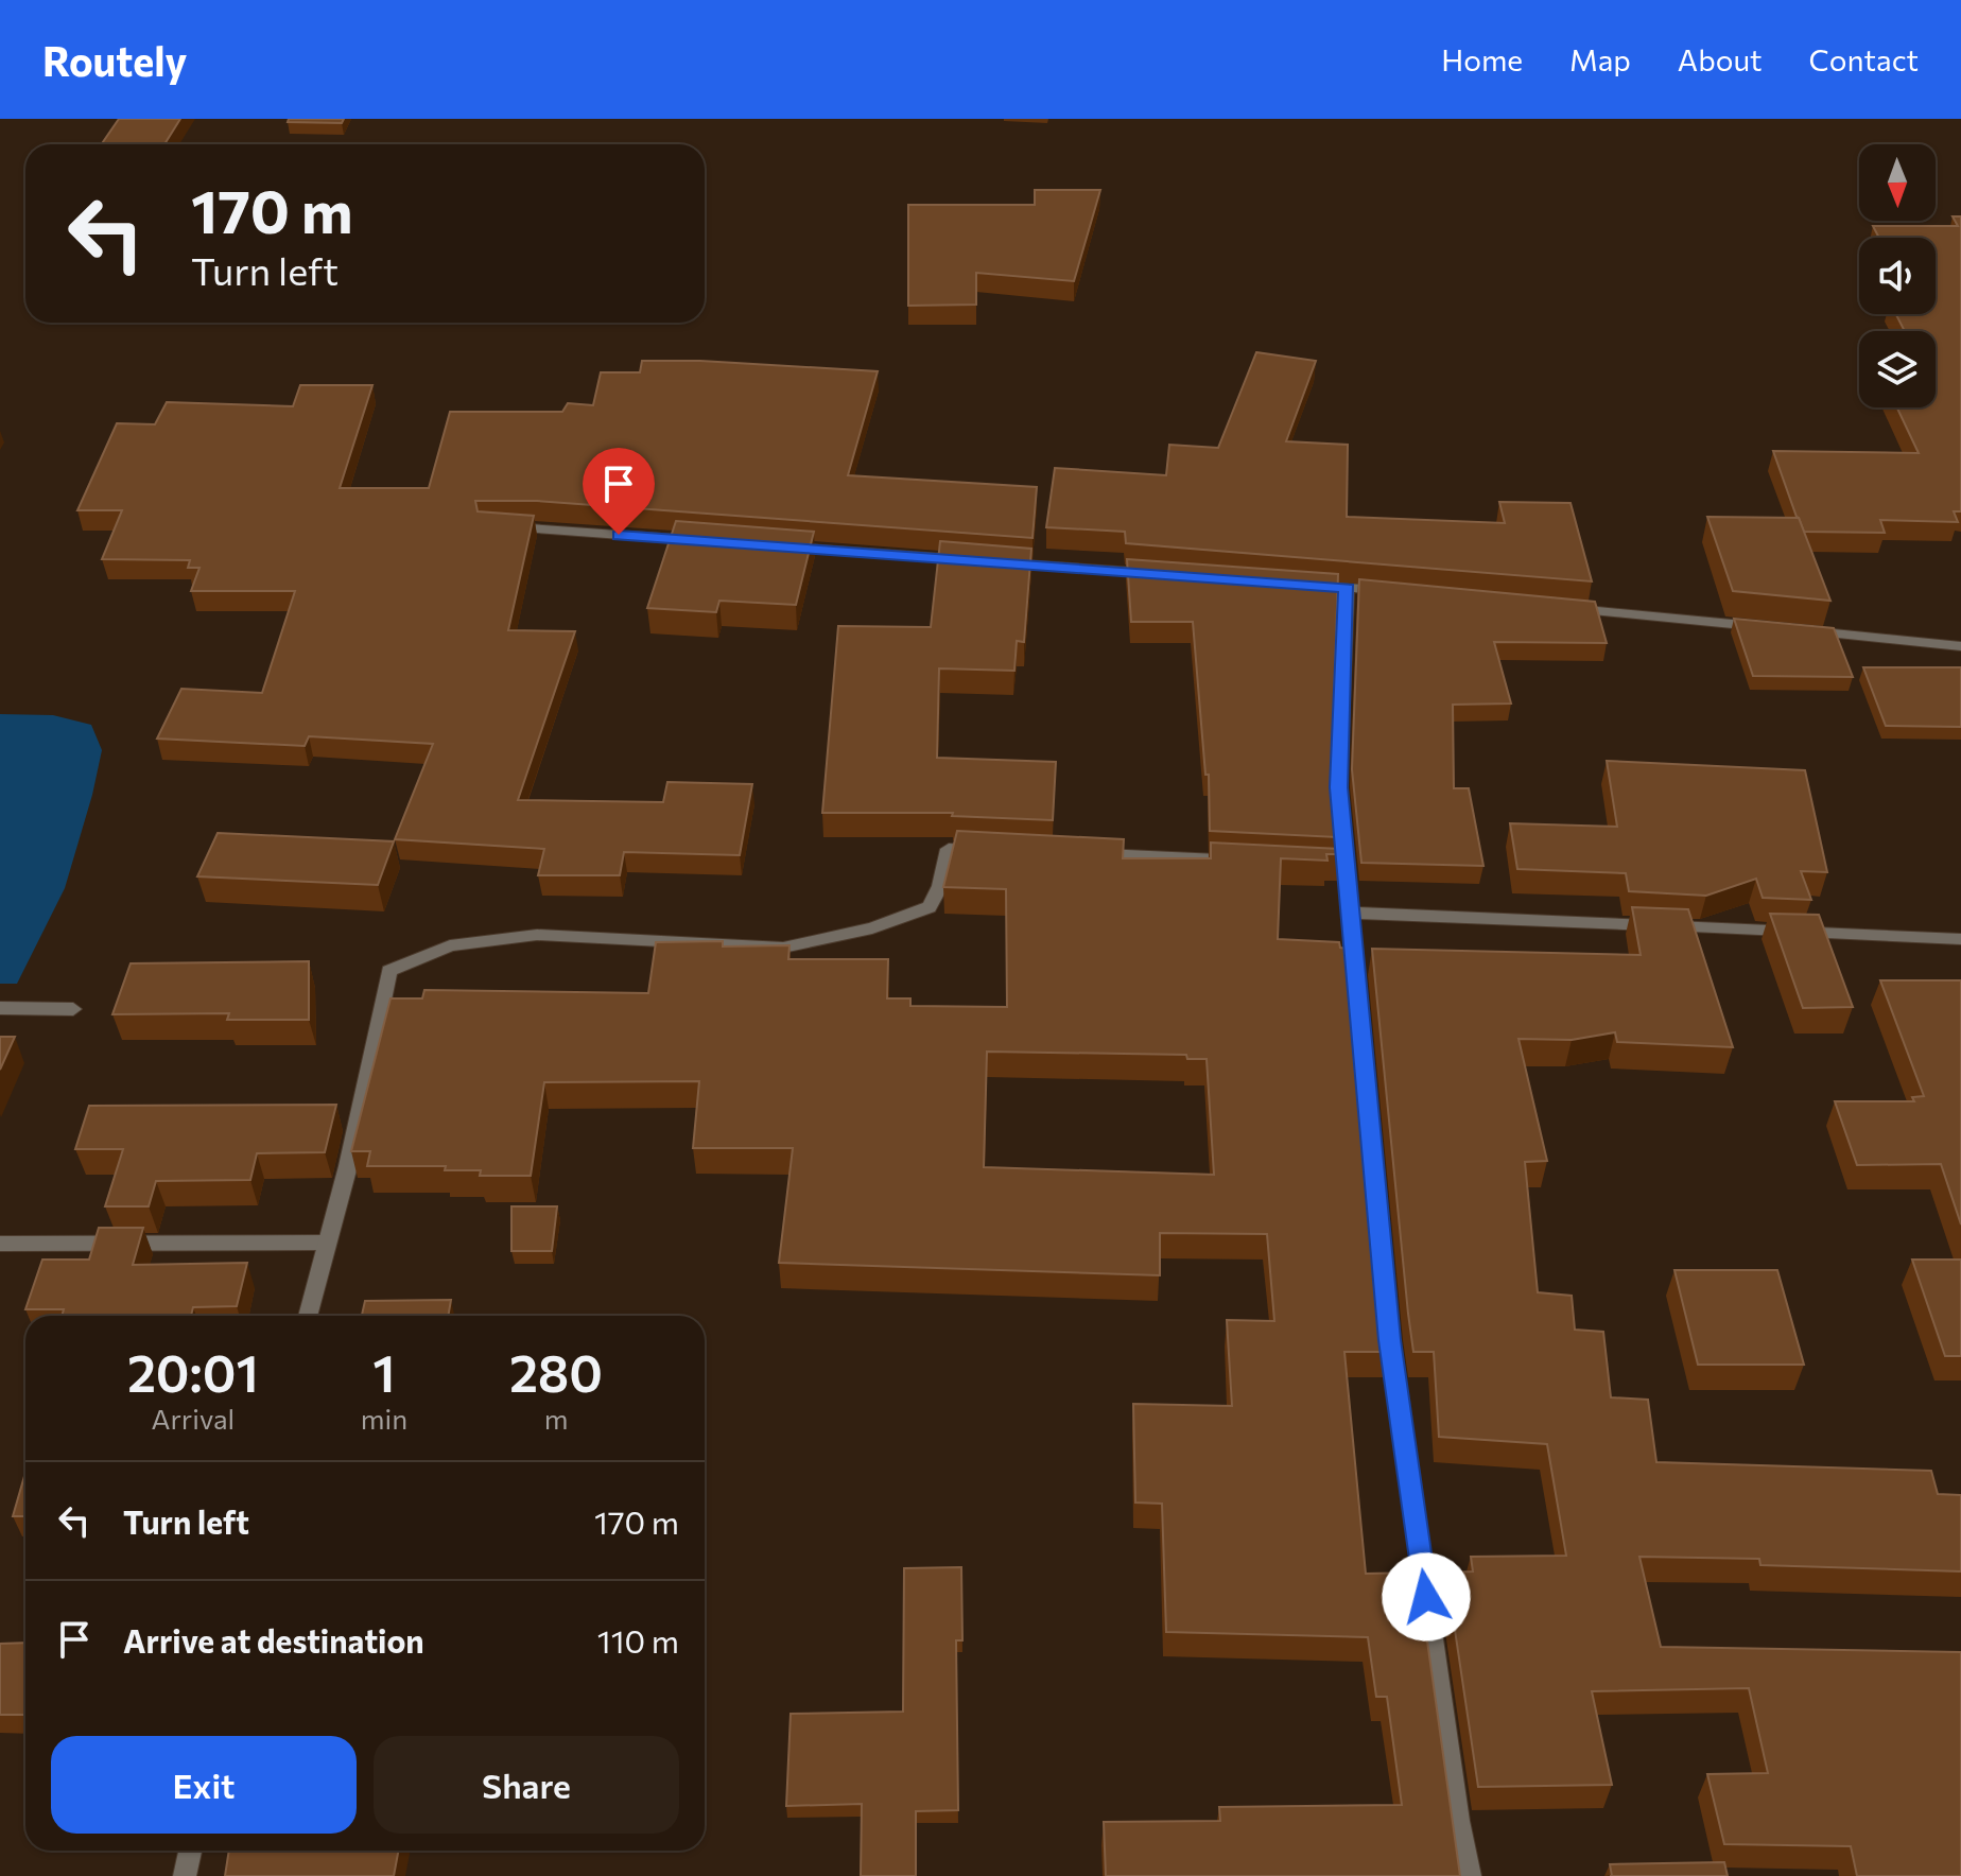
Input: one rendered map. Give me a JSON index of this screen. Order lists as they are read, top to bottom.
{
  "north": "bottom",
  "page": {
    "header": "Routely",
    "nav": [
      "Home",
      "Map",
      "About",
      "Contact"
    ],
    "turn": ["170 m", "Turn left"],
    "eta": [
      "20:01",
      "Arrival",
      "1",
      "min",
      "280",
      "m"
    ],
    "list": [
      {
        "name": "Turn left",
        "value": "170 m"
      },
      {
        "name": "Arrive at destination",
        "value": "110 m"
      }
    ],
    "buttons": ["Exit", "Share"]
  }
}
